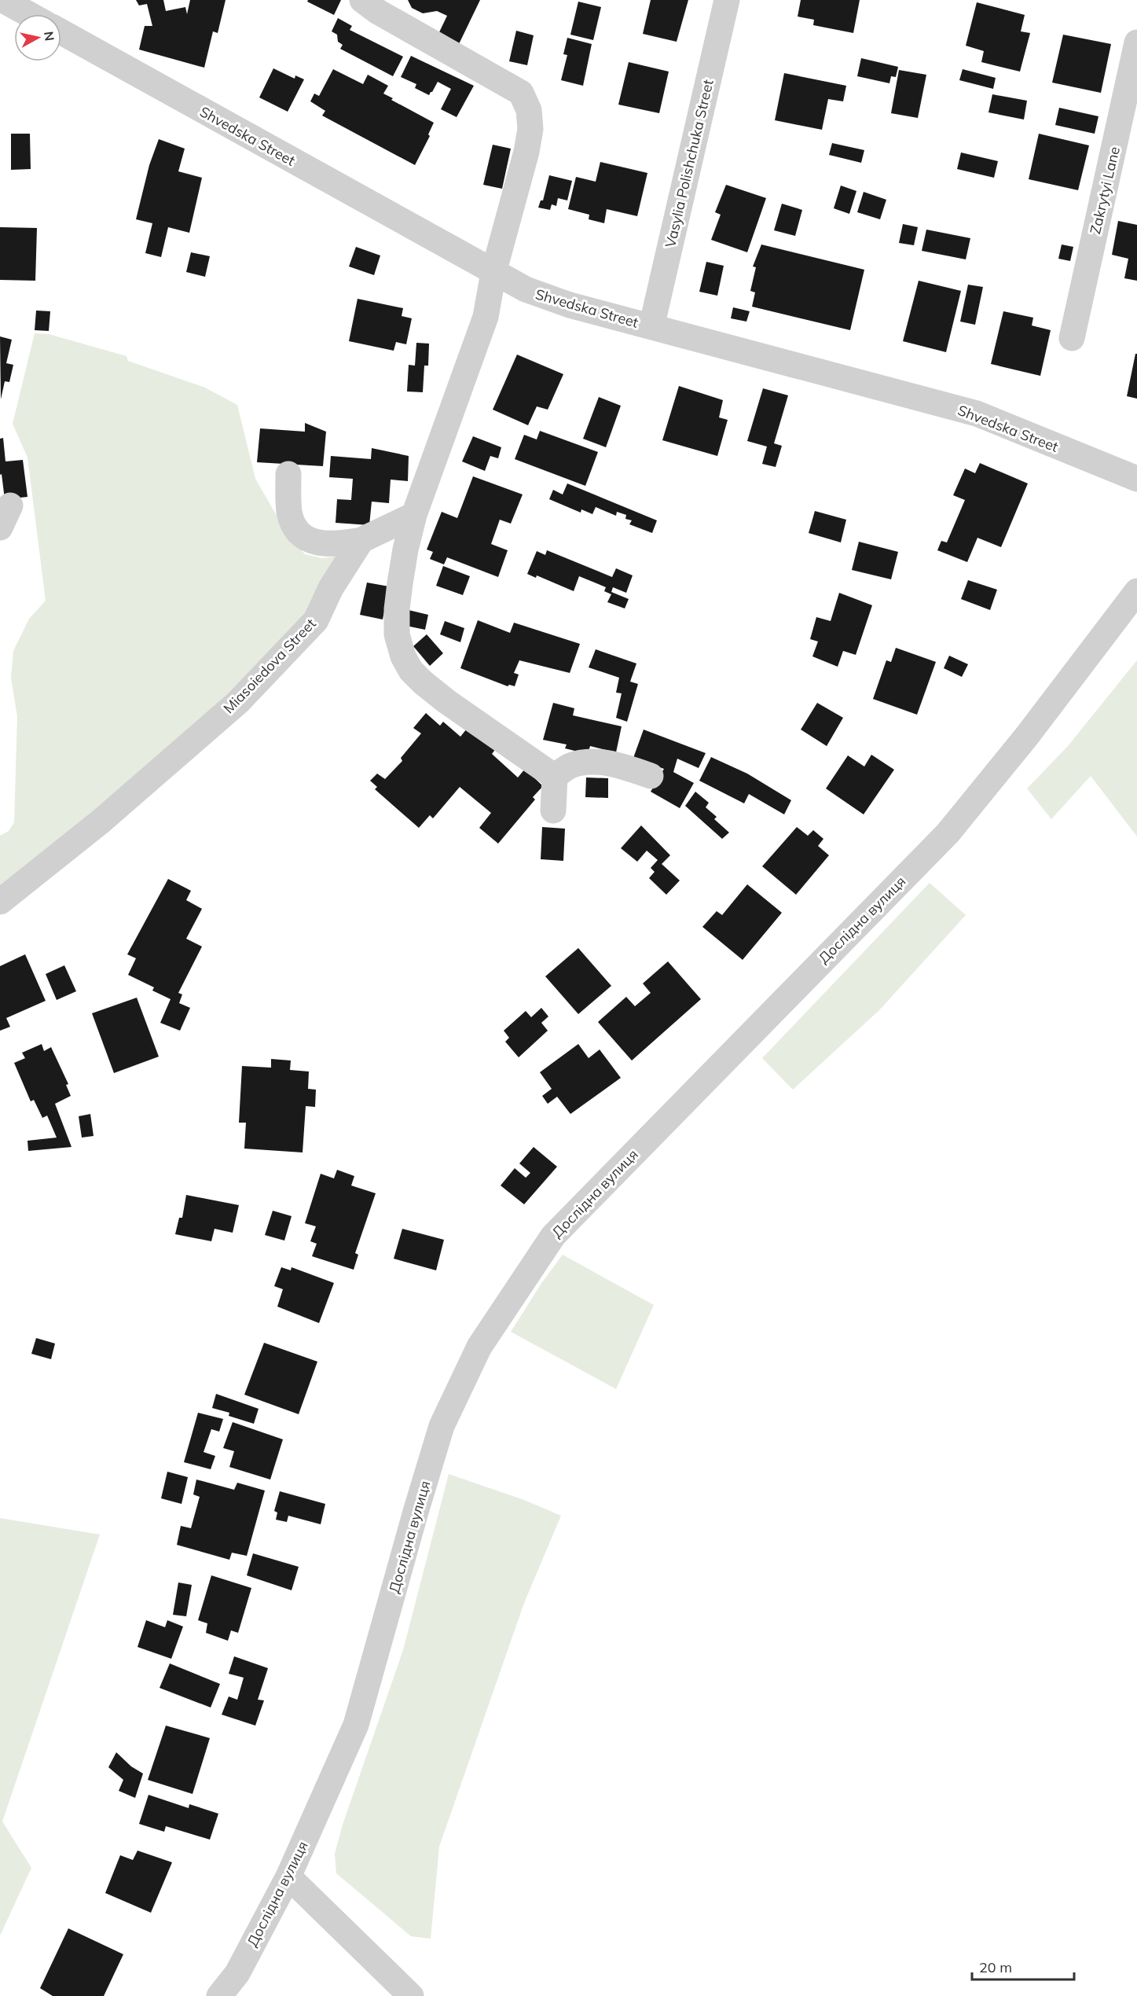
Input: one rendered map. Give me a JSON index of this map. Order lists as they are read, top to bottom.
{
  "streets": {
    "street": [
      "Shvedska Street",
      "Vasylia Polishchuka Street",
      "Zakrytyi Lane",
      "Miasoiedova Street",
      "Дослідна вулиця"
    ]
  },
  "crossings": [
    ["Shvedska Street", "Vasylia Polishchuka Street"]
  ],
  "scale_bar": "20 m",
  "north": "right"
}
